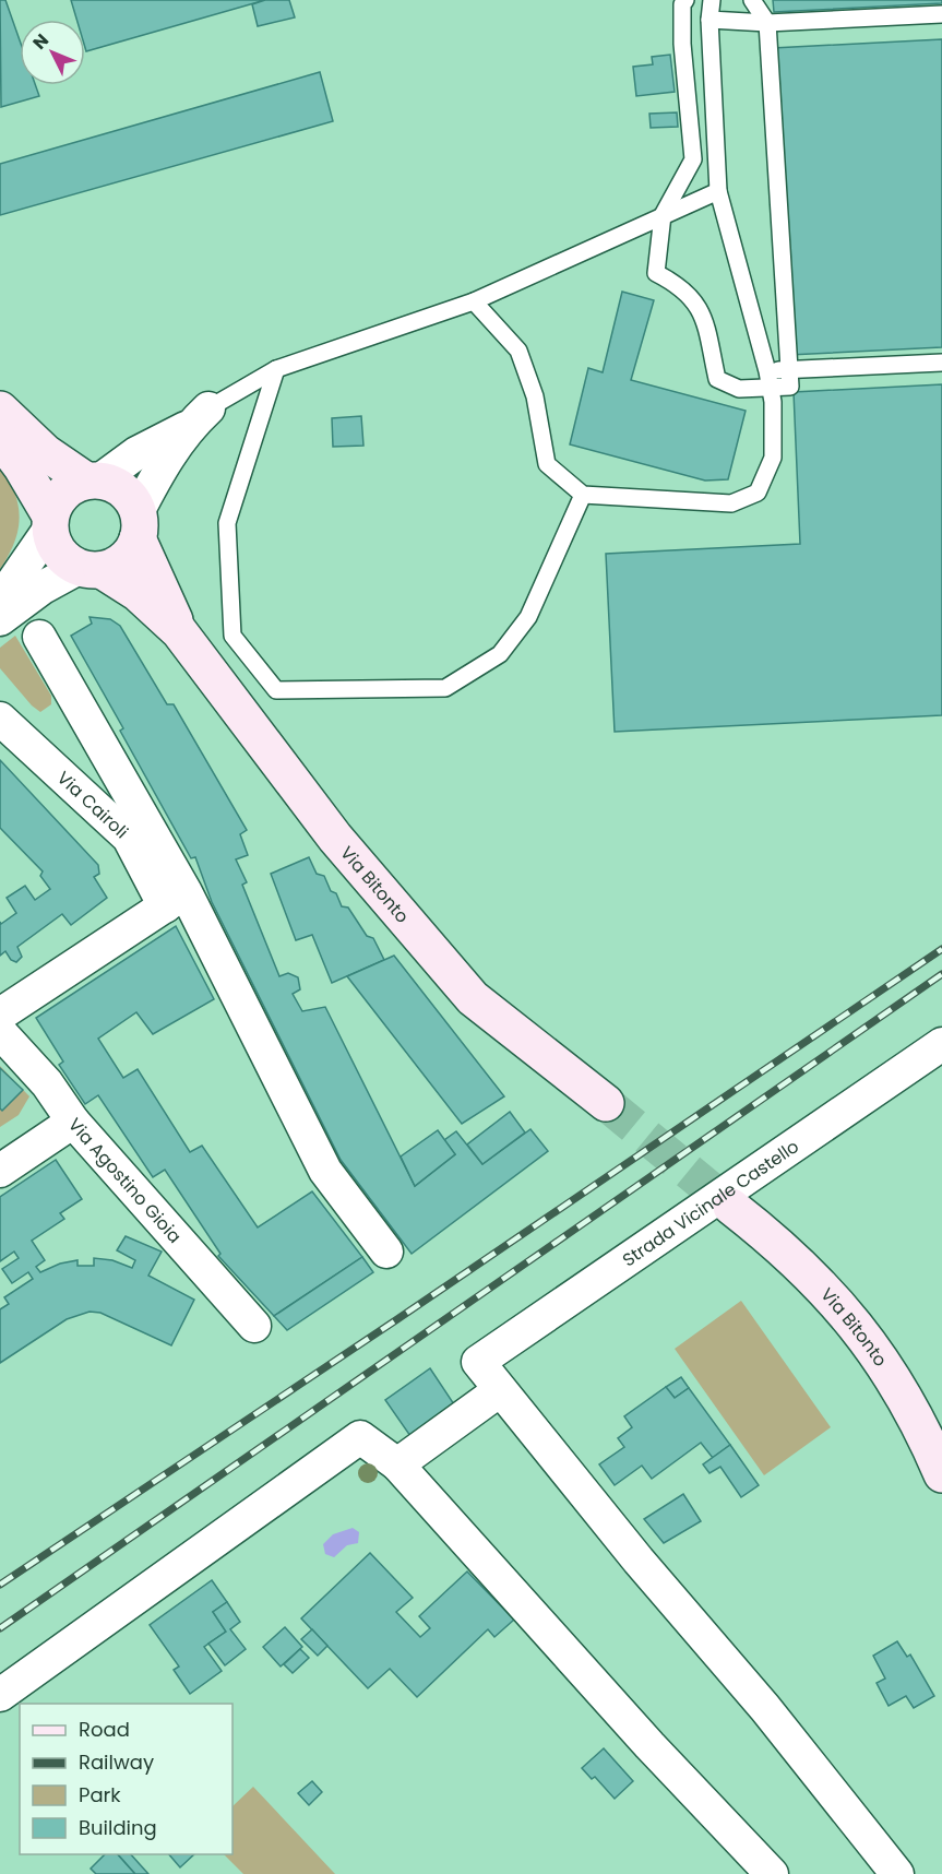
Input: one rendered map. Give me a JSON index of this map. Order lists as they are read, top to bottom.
{
  "streets": {
    "main road": ["Via Bitonto"],
    "street": ["Via Cairoli", "Via Agostino Gioia", "Strada Vicinale Castello"]
  },
  "legend": [
    "Road",
    "Railway",
    "Park",
    "Building"
  ],
  "north": "top left"
}
